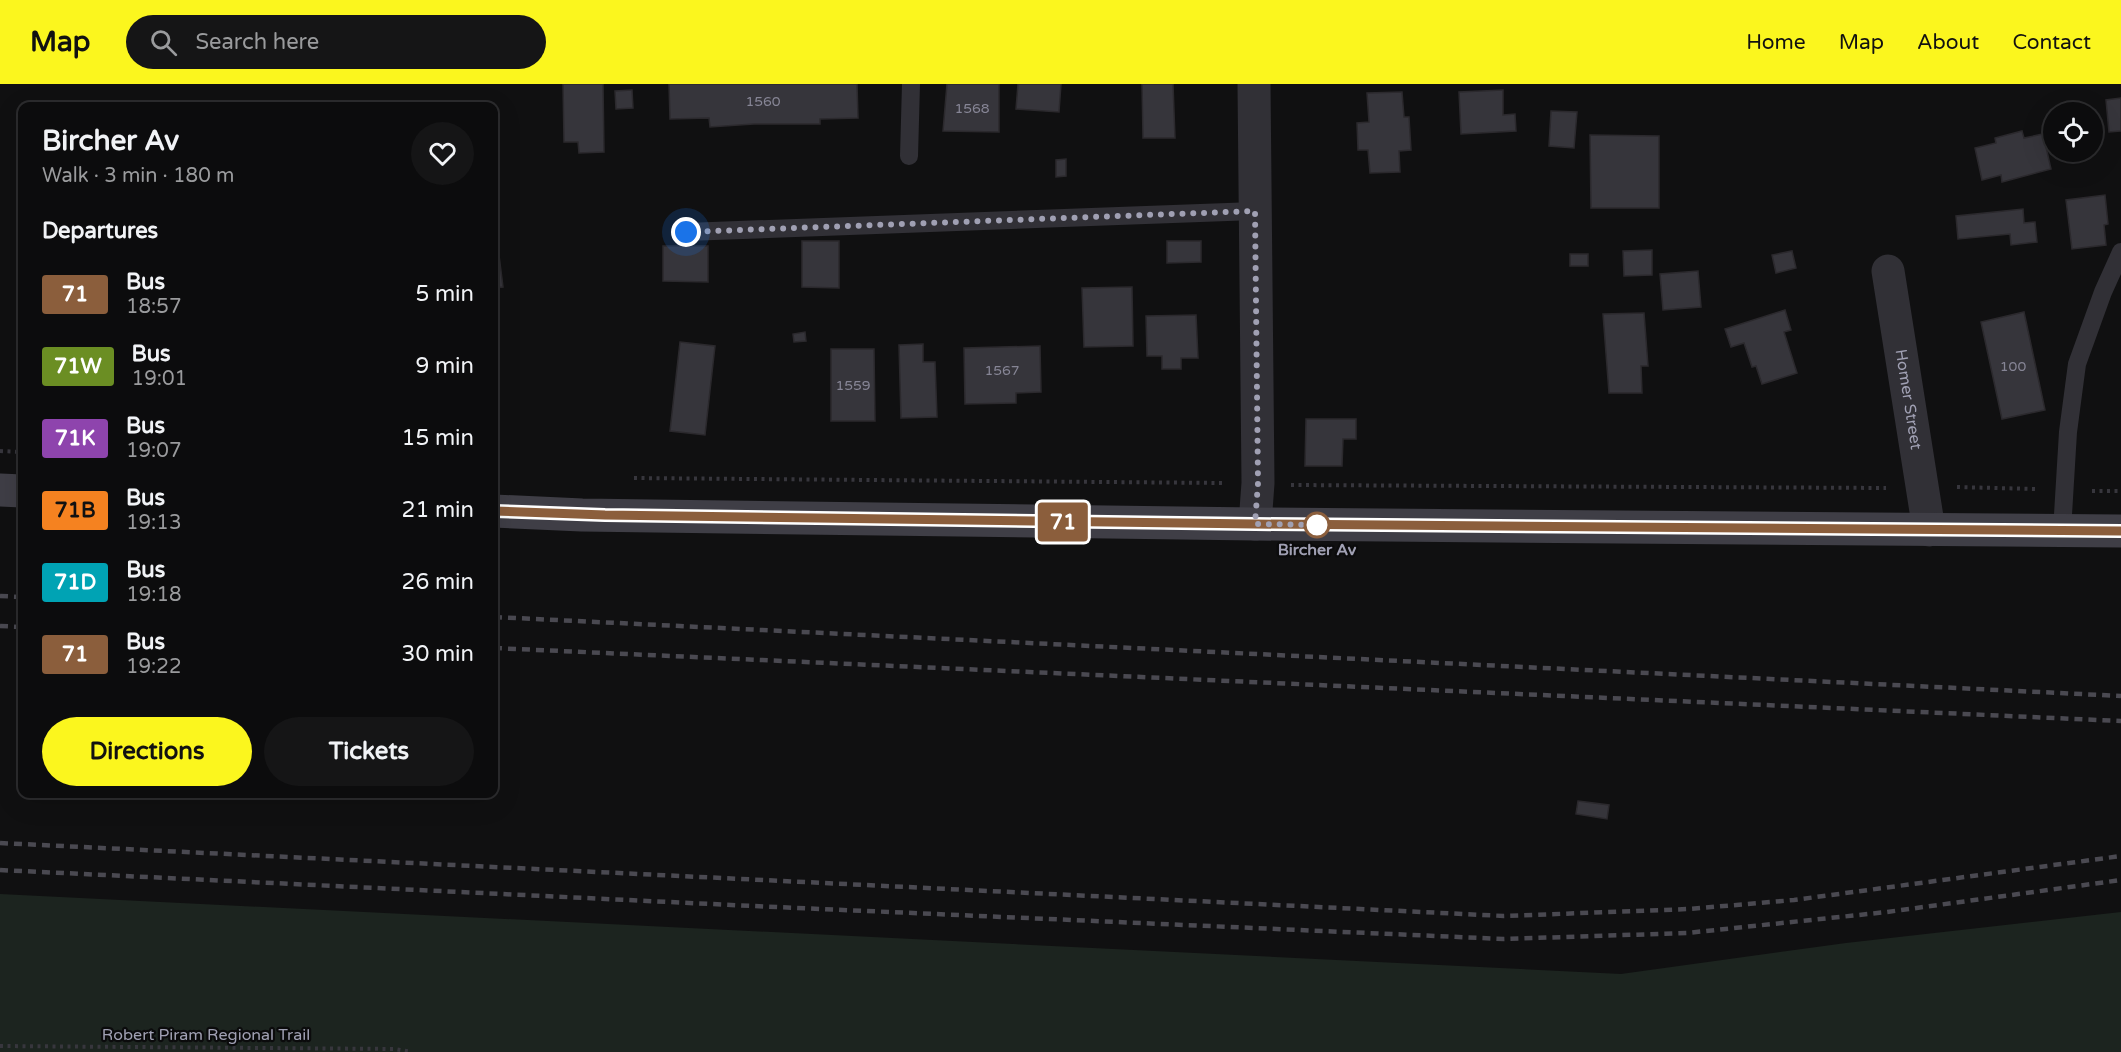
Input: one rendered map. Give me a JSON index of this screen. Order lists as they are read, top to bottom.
{
  "streets": {
    "street": ["Homer Street"],
    "path": ["Robert Piram Regional Trail"]
  },
  "places": ["Bircher Av"],
  "lines": ["bus line 71"],
  "house_numbers": [
    "1560",
    "1568",
    "100",
    "1567",
    "1559"
  ],
  "page": {
    "header": "Map",
    "search": "Search here",
    "nav": [
      "Home",
      "Map",
      "About",
      "Contact"
    ],
    "on_map": "71",
    "heading": [
      ["Bircher Av", "Walk · 3 min · 180 m"],
      "Departures"
    ],
    "list": [
      {
        "mark": "71",
        "name": "Bus",
        "note": "18:57",
        "value": "5 min"
      },
      {
        "mark": "71W",
        "name": "Bus",
        "note": "19:01",
        "value": "9 min"
      },
      {
        "mark": "71K",
        "name": "Bus",
        "note": "19:07",
        "value": "15 min"
      },
      {
        "mark": "71B",
        "name": "Bus",
        "note": "19:13",
        "value": "21 min"
      },
      {
        "mark": "71D",
        "name": "Bus",
        "note": "19:18",
        "value": "26 min"
      },
      {
        "mark": "71",
        "name": "Bus",
        "note": "19:22",
        "value": "30 min"
      }
    ],
    "buttons": ["Directions", "Tickets"]
  }
}
